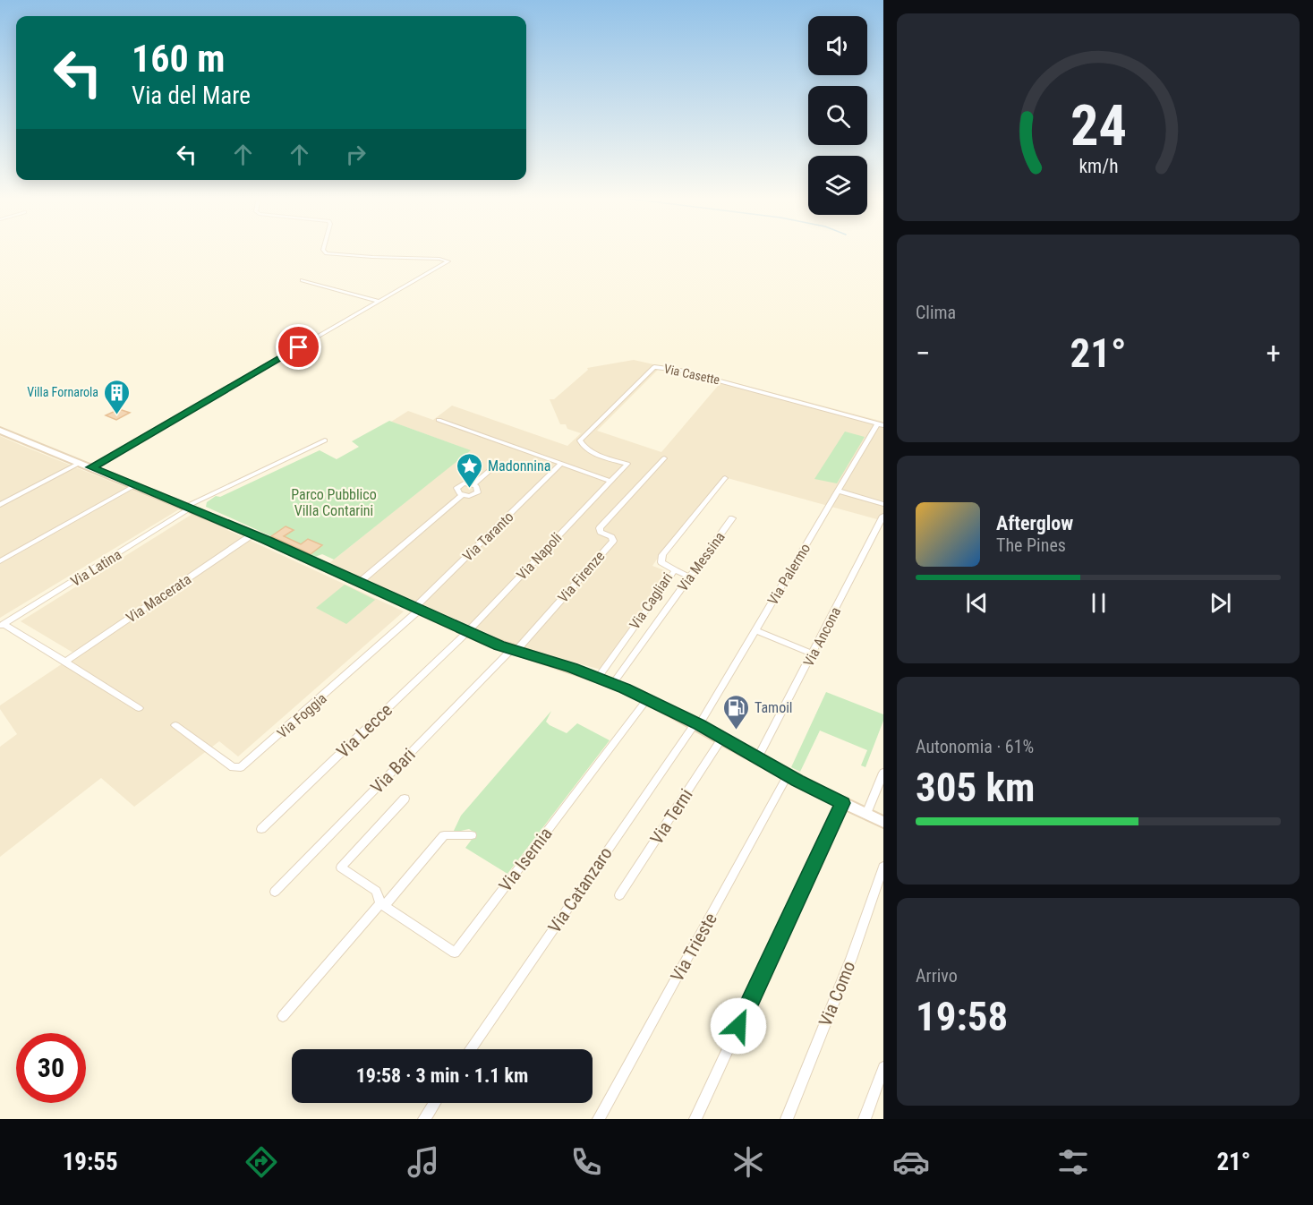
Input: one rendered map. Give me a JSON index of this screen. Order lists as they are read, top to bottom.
{
  "streets": {
    "street": [
      "Via Casette",
      "Via Taranto",
      "Via Napoli",
      "Via Messina",
      "Via Latina",
      "Via Palermo",
      "Via Firenze",
      "Via Macerata",
      "Via Cagliari",
      "Via Ancona",
      "Via Foggia",
      "Via Lecce",
      "Via Bari",
      "Via Terni",
      "Via Isernia",
      "Via Catanzaro",
      "Via Trieste",
      "Via Como"
    ]
  },
  "crossings": [
    ["Via Casette", "Via Napoli"],
    ["Via Casette", "Via Palermo"],
    ["Via Taranto", "Via Foggia"],
    ["Via Napoli", "Via Lecce"],
    ["Via Palermo", "Via Catanzaro"],
    ["Via Firenze", "Via Bari"]
  ],
  "parks": ["Parco Pubblico Villa Contarini"],
  "places": {
    "building": ["Villa Fornarola"],
    "place": ["Madonnina"],
    "fuel station": ["Tamoil"]
  },
  "page": {
    "turn": ["160 m", "Via del Mare"],
    "tile": [
      "Clima",
      ["Autonomia · 61%", "305 km"],
      ["Arrivo", "19:58"]
    ],
    "heat": ["−", "21°", "+"],
    "song": ["Afterglow", "The Pines"],
    "limit": "30",
    "trip": "19:58 · 3 min · 1.1 km",
    "tabs": ["19:55", "21°"],
    "gauge": ["24", "km/h"]
  }
}
